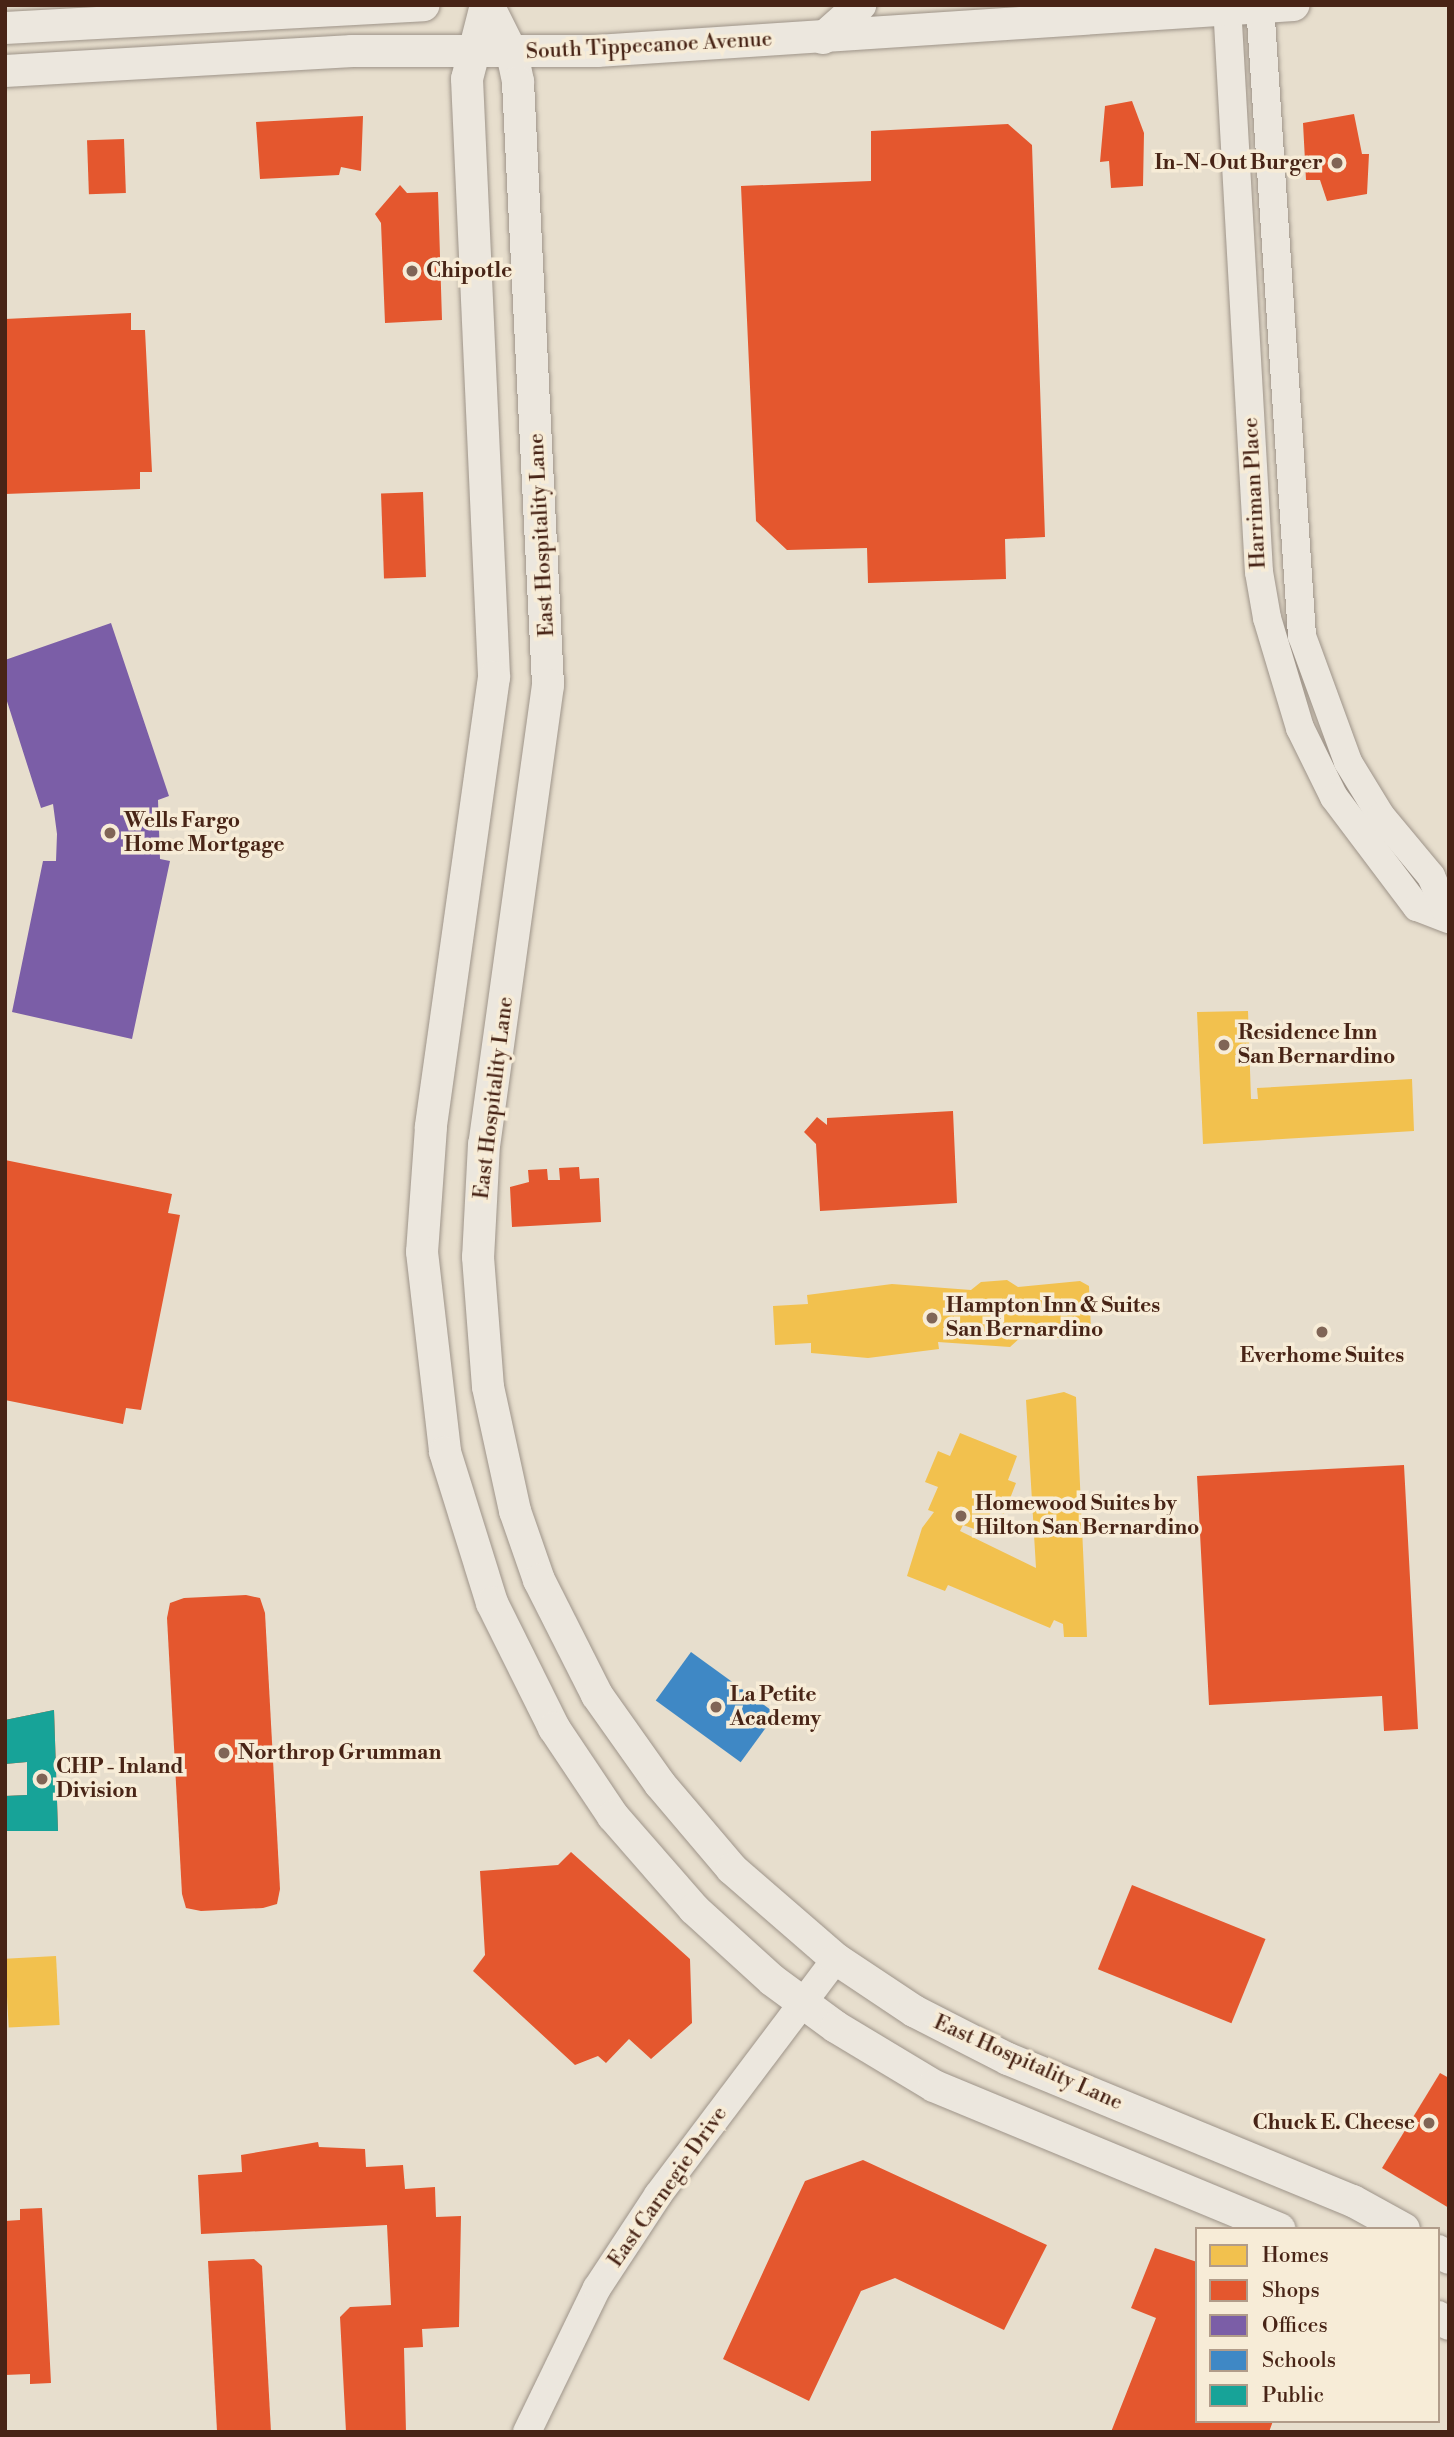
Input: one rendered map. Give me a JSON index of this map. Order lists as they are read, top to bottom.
{
  "streets": {
    "main road": ["South Tippecanoe Avenue", "East Hospitality Lane"],
    "street": ["Harriman Place", "East Carnegie Drive"]
  },
  "crossings": [
    ["South Tippecanoe Avenue", "Harriman Place"],
    ["South Tippecanoe Avenue", "East Hospitality Lane"],
    ["East Hospitality Lane", "East Carnegie Drive"]
  ],
  "places": [
    "In-N-Out Burger",
    "Chipotle",
    "Wells Fargo Home Mortgage",
    "Residence Inn San Bernardino",
    "Hampton Inn & Suites San Bernardino",
    "Everhome Suites",
    "Homewood Suites by Hilton San Bernardino",
    "La Petite Academy",
    "Northrop Grumman",
    "CHP - Inland Division",
    "Chuck E. Cheese"
  ],
  "legend": [
    "Homes",
    "Shops",
    "Offices",
    "Schools",
    "Public"
  ]
}
